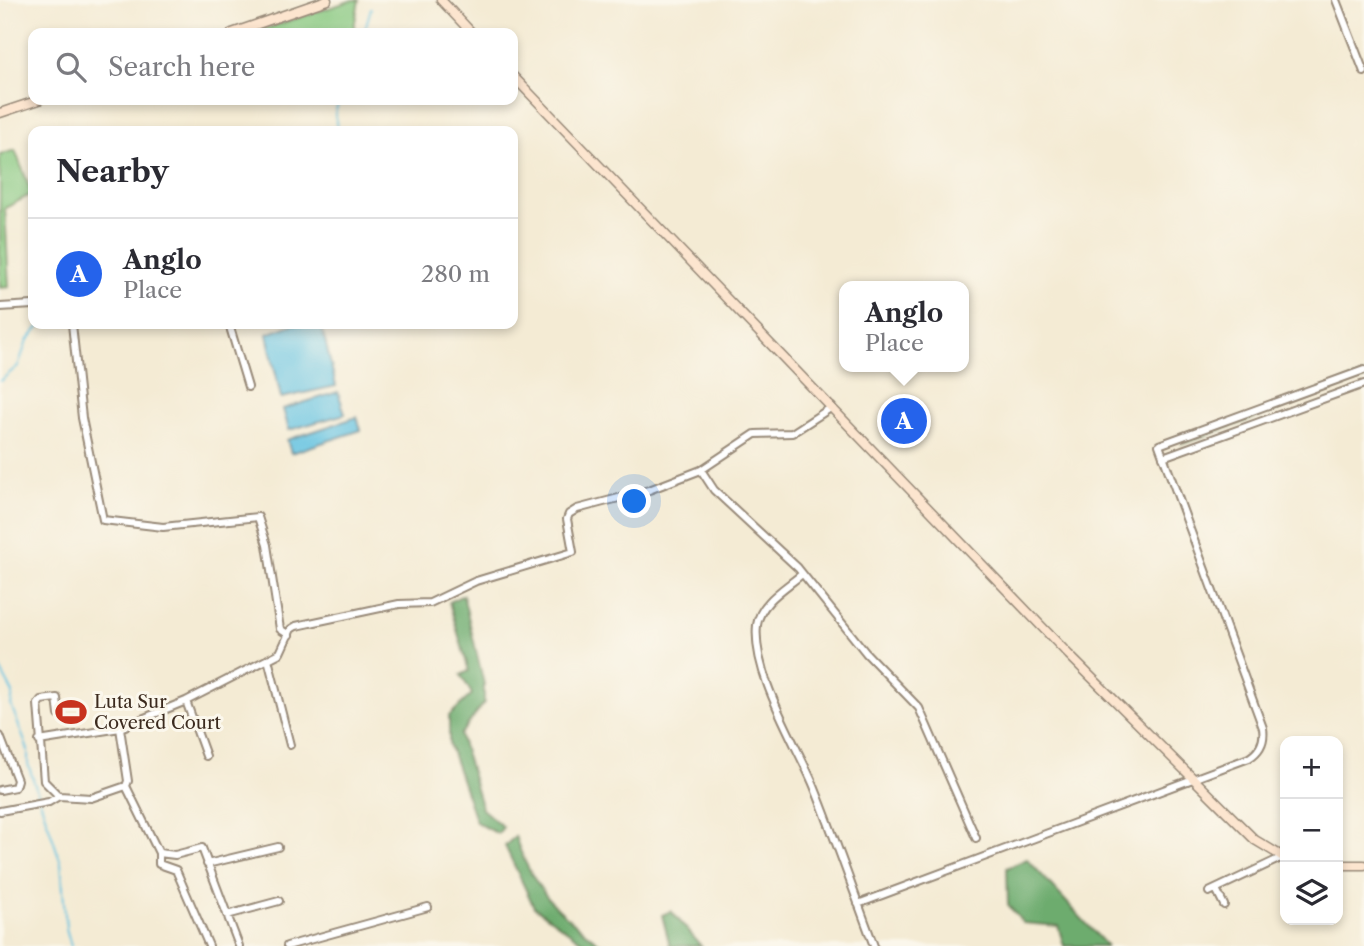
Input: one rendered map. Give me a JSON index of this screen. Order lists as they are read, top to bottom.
{
  "places": {
    "sports": ["Luta Sur Covered Court"]
  },
  "page": {
    "search": "Search here",
    "heading": "Nearby",
    "list": [
      {
        "mark": "A",
        "name": "Anglo",
        "note": "Place",
        "value": "280 m"
      }
    ],
    "popup": ["Anglo", "Place"],
    "pins": "A",
    "map_buttons": ["+", "−"]
  }
}
